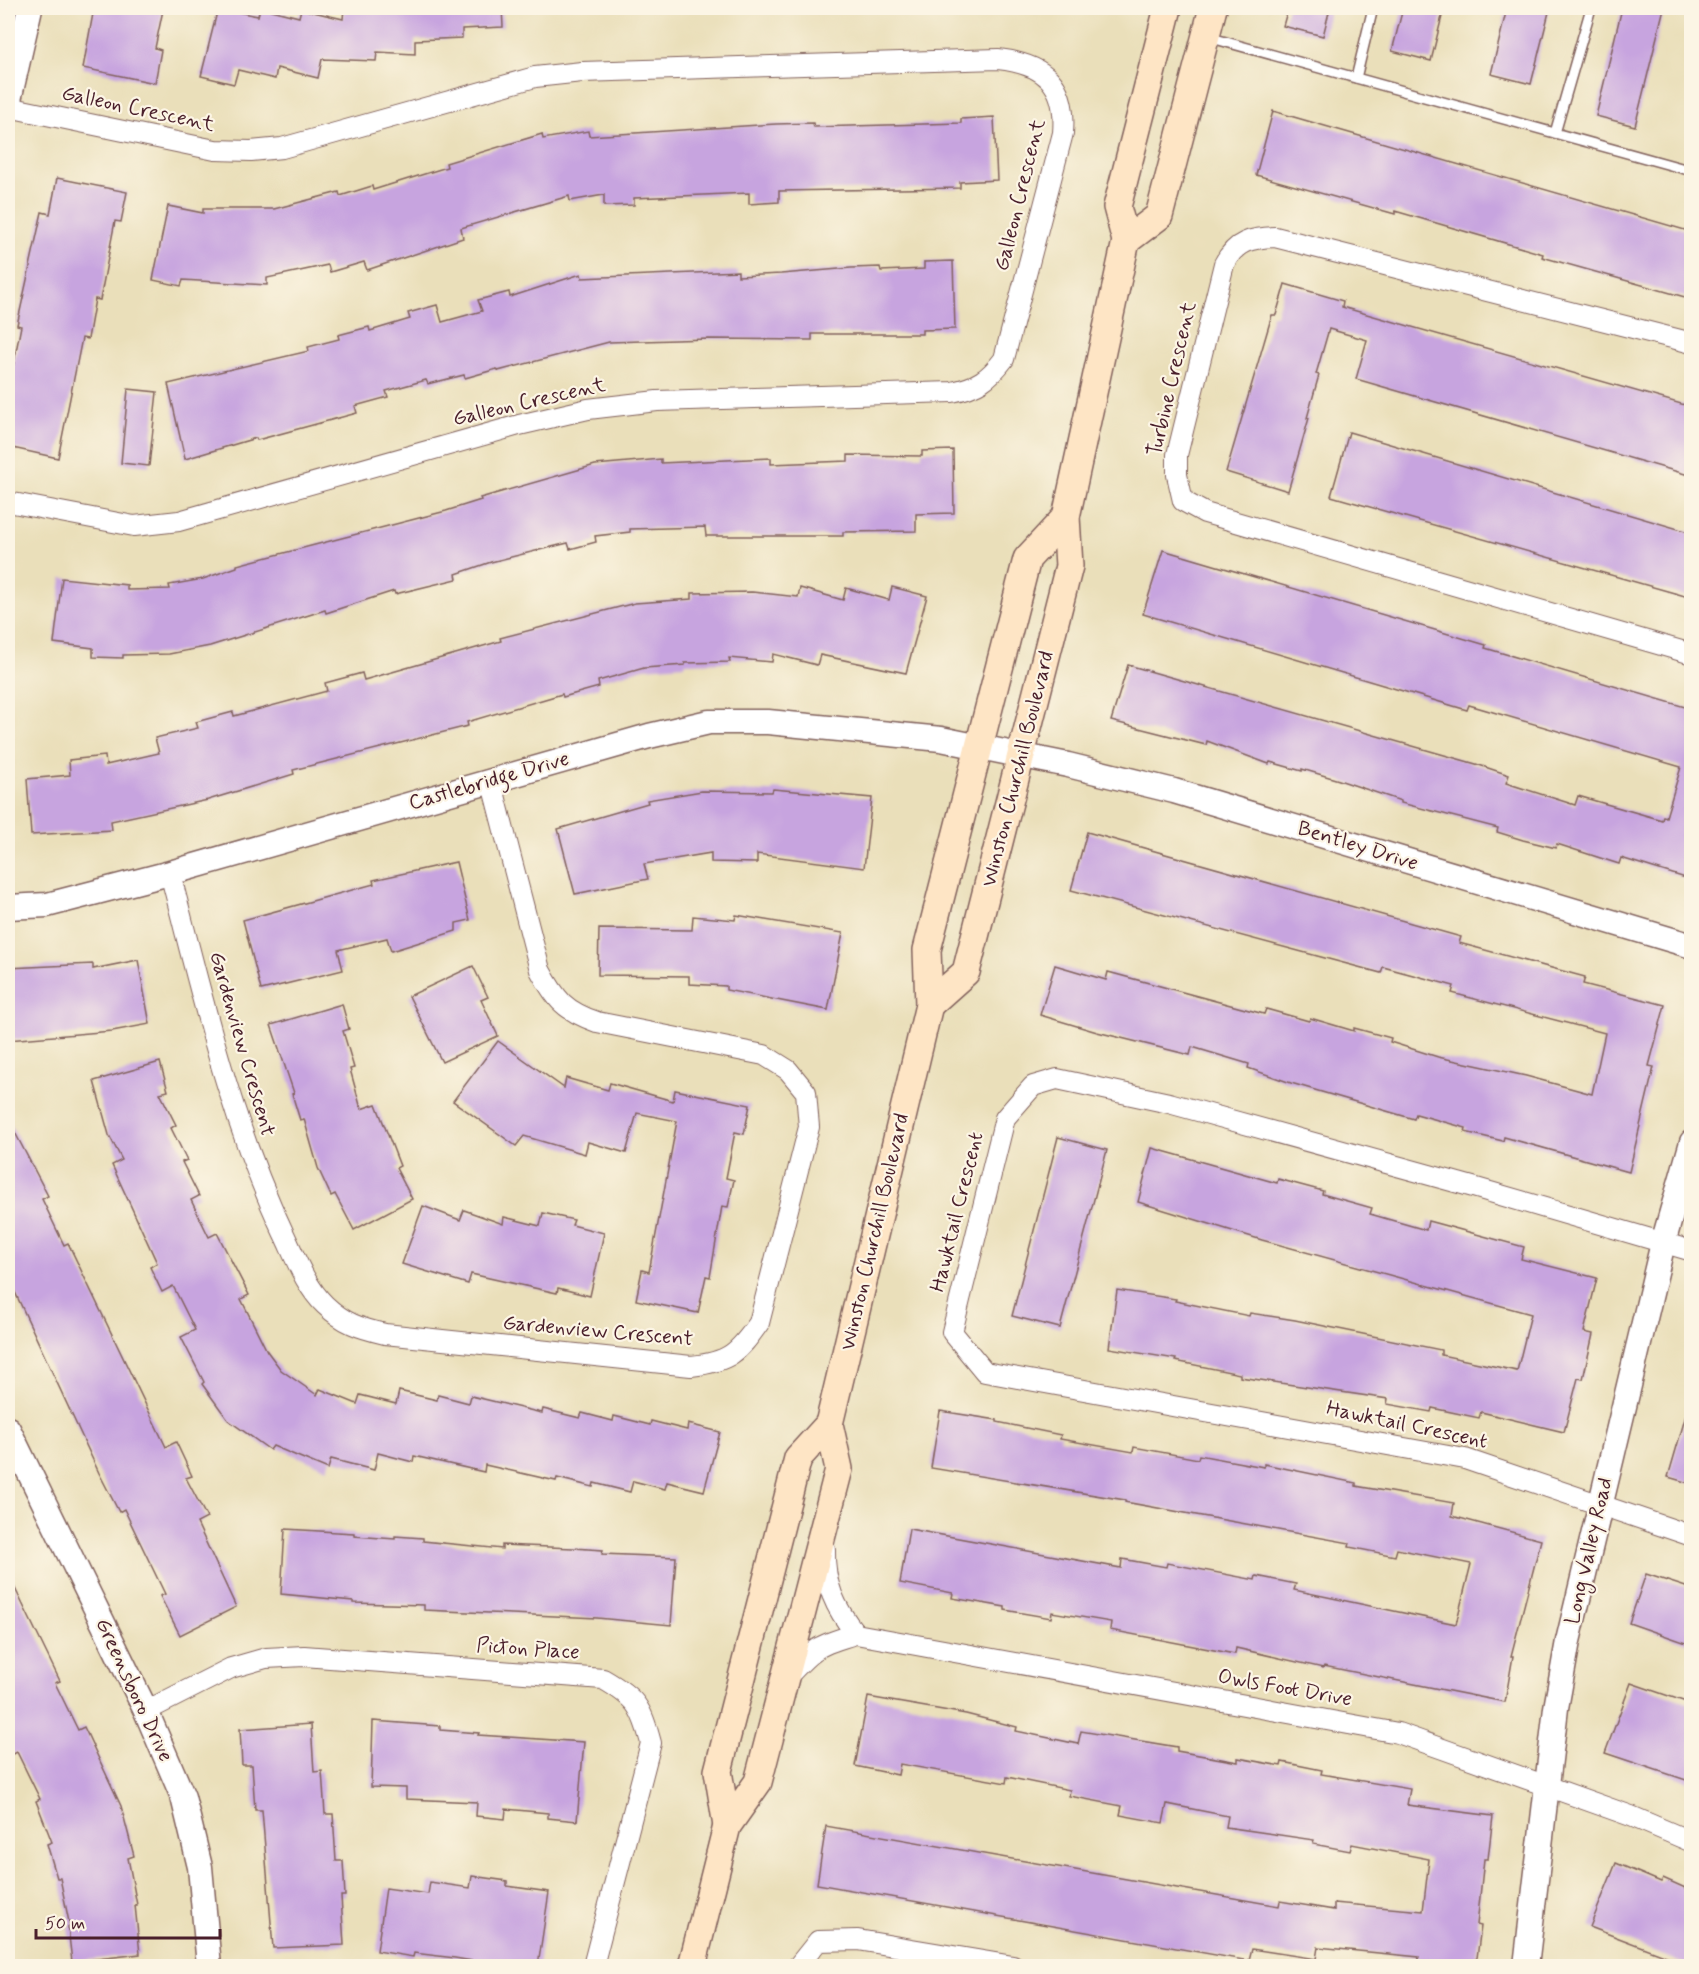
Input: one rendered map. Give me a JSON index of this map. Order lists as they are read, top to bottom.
{
  "streets": {
    "main road": ["Winston Churchill Boulevard"],
    "street": [
      "Galleon Crescent",
      "Turbine Crescent",
      "Castlebridge Drive",
      "Bentley Drive",
      "Gardenview Crescent",
      "Hawktail Crescent",
      "Long Valley Road",
      "Picton Place",
      "Owls Foot Drive",
      "Greensboro Drive"
    ]
  },
  "crossings": [
    ["Winston Churchill Boulevard", "Castlebridge Drive"],
    ["Winston Churchill Boulevard", "Bentley Drive"],
    ["Winston Churchill Boulevard", "Owls Foot Drive"],
    ["Castlebridge Drive", "Bentley Drive"],
    ["Castlebridge Drive", "Gardenview Crescent"],
    ["Hawktail Crescent", "Long Valley Road"],
    ["Long Valley Road", "Owls Foot Drive"],
    ["Picton Place", "Greensboro Drive"]
  ],
  "scale_bar": "50 m"
}
